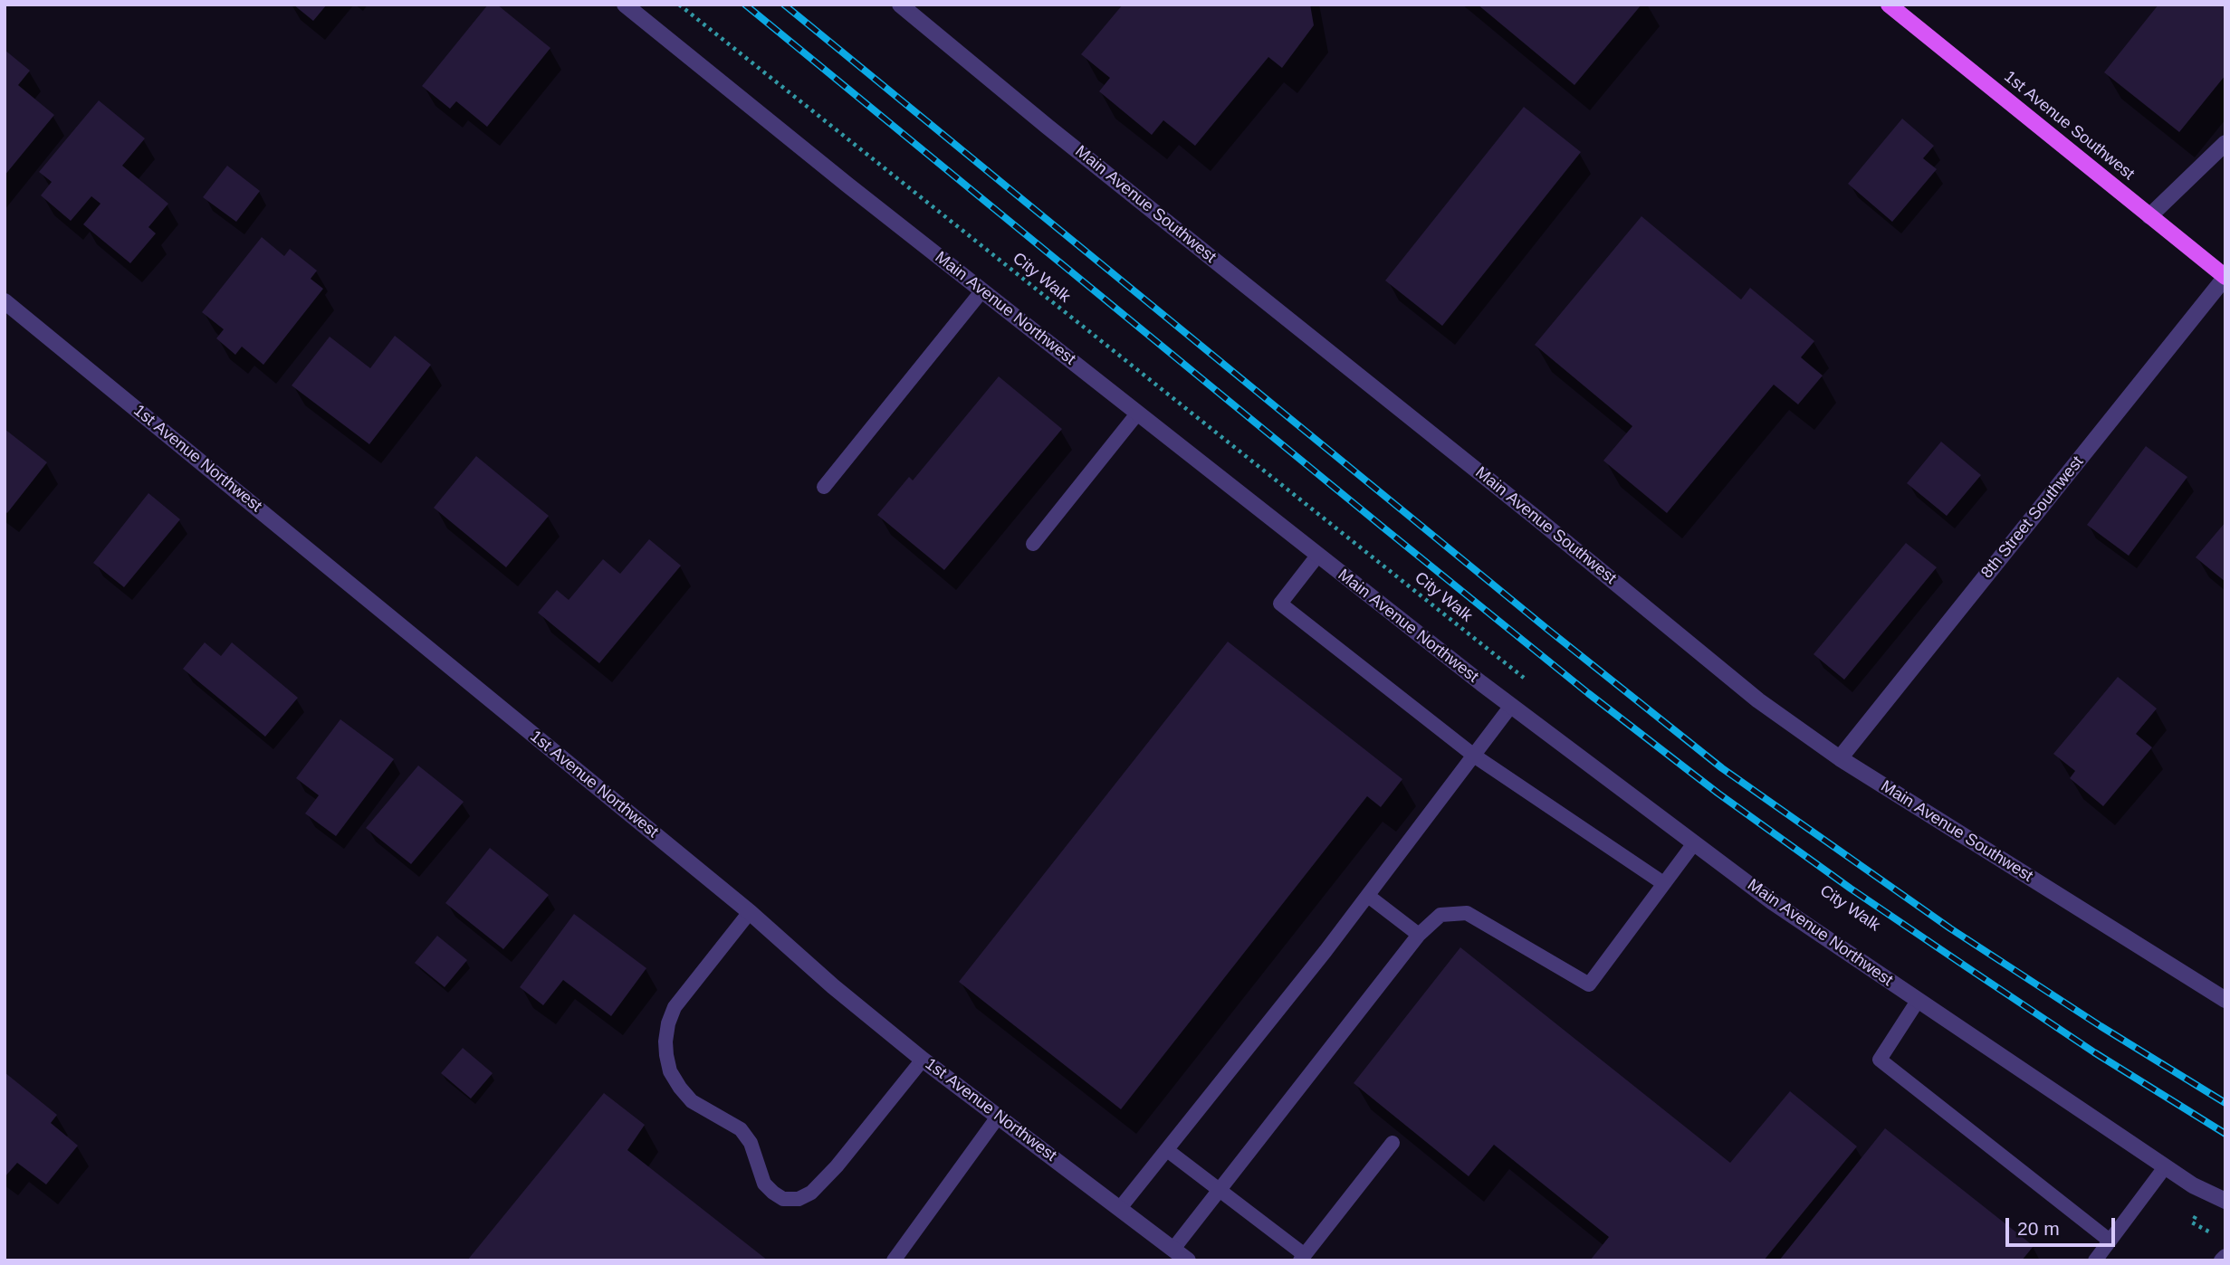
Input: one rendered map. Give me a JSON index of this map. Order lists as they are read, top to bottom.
{
  "streets": {
    "main road": ["1st Avenue Southwest"],
    "street": [
      "Main Avenue Southwest",
      "Main Avenue Northwest",
      "1st Avenue Northwest",
      "8th Street Southwest"
    ],
    "path": ["City Walk"]
  },
  "crossings": [
    ["1st Avenue Southwest", "8th Street Southwest"],
    ["Main Avenue Southwest", "8th Street Southwest"]
  ],
  "scale_bar": "20 m"
}
